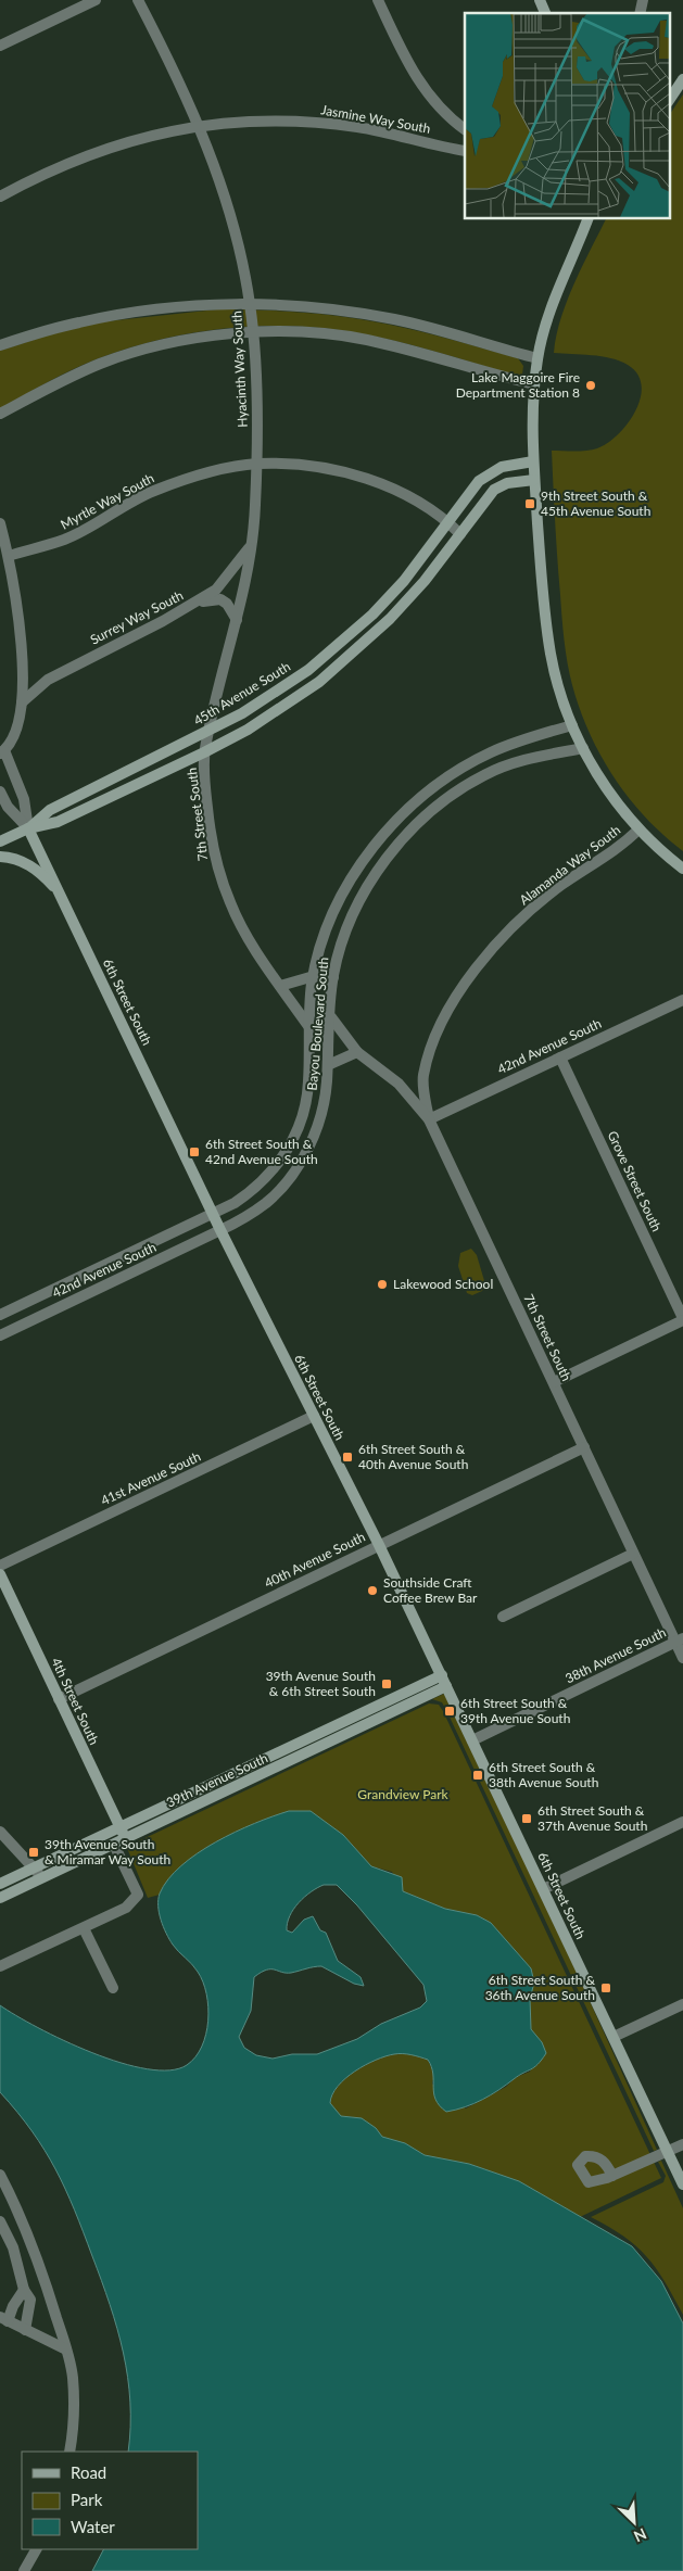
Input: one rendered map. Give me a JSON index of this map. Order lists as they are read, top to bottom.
{
  "streets": {
    "street": [
      "Jasmine Way South",
      "Hyacinth Way South",
      "Myrtle Way South",
      "Surrey Way South",
      "45th Avenue South",
      "7th Street South",
      "Alamanda Way South",
      "6th Street South",
      "Bayou Boulevard South",
      "42nd Avenue South",
      "Grove Street South",
      "41st Avenue South",
      "40th Avenue South",
      "38th Avenue South",
      "4th Street South",
      "39th Avenue South"
    ]
  },
  "crossings": [
    ["Jasmine Way South", "Hyacinth Way South"],
    ["Hyacinth Way South", "Myrtle Way South"],
    ["Hyacinth Way South", "Surrey Way South"],
    ["Hyacinth Way South", "45th Avenue South"],
    ["Hyacinth Way South", "7th Street South"],
    ["Myrtle Way South", "45th Avenue South"],
    ["Myrtle Way South", "6th Street South"],
    ["Surrey Way South", "6th Street South"],
    ["45th Avenue South", "7th Street South"],
    ["45th Avenue South", "6th Street South"],
    ["7th Street South", "Alamanda Way South"],
    ["7th Street South", "Bayou Boulevard South"],
    ["7th Street South", "42nd Avenue South"],
    ["7th Street South", "40th Avenue South"],
    ["7th Street South", "38th Avenue South"],
    ["Alamanda Way South", "42nd Avenue South"],
    ["6th Street South", "Bayou Boulevard South"],
    ["6th Street South", "42nd Avenue South"],
    ["6th Street South", "41st Avenue South"],
    ["6th Street South", "40th Avenue South"],
    ["6th Street South", "38th Avenue South"],
    ["6th Street South", "39th Avenue South"],
    ["Bayou Boulevard South", "42nd Avenue South"],
    ["42nd Avenue South", "Grove Street South"],
    ["40th Avenue South", "4th Street South"],
    ["4th Street South", "39th Avenue South"]
  ],
  "parks": ["Grandview Park"],
  "places": {
    "other": ["Lake Maggoire Fire Department Station 8", "Lakewood School", "Southside Craft Coffee Brew Bar"],
    "transit": [
      "9th Street South & 45th Avenue South",
      "6th Street South & 42nd Avenue South",
      "6th Street South & 40th Avenue South",
      "39th Avenue South & 6th Street South",
      "6th Street South & 39th Avenue South",
      "6th Street South & 38th Avenue South",
      "6th Street South & 37th Avenue South",
      "39th Avenue South & Miramar Way South",
      "6th Street South & 36th Avenue South"
    ]
  },
  "legend": ["Road", "Park", "Water"],
  "north": "bottom right"
}
